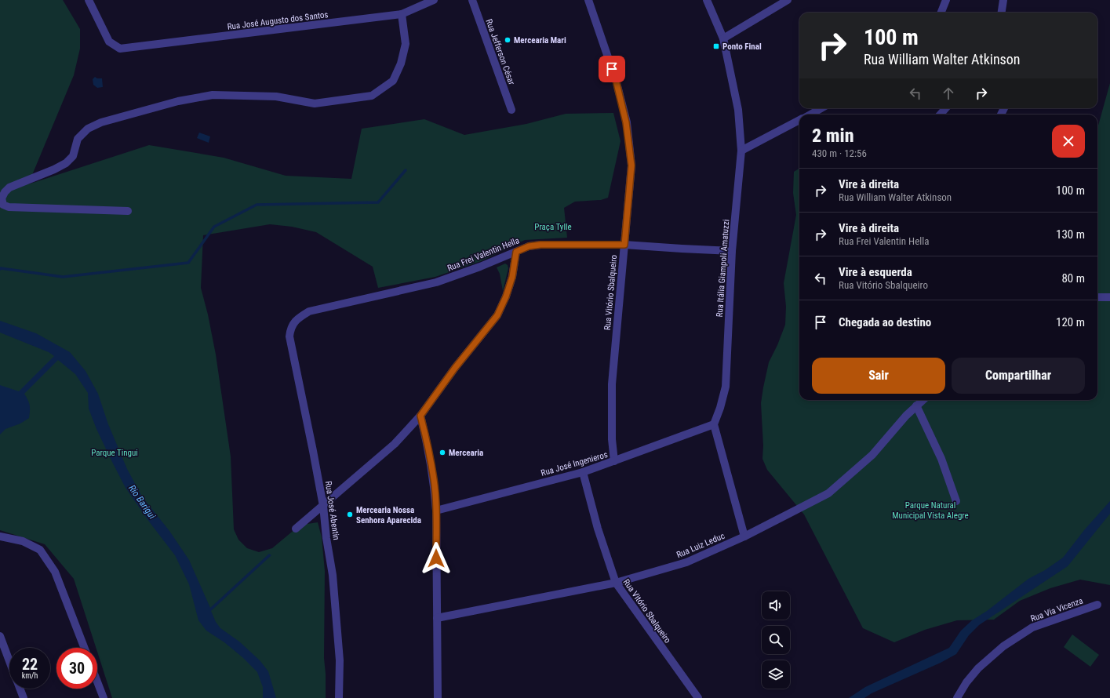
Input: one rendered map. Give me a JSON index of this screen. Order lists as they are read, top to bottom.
{
  "streets": {
    "street": [
      "Rua José Augusto dos Santos",
      "Rua Jefferson César",
      "Rua Frei Valentin Hella",
      "Rua Itália Giampoli Amatuzzi",
      "Rua Vitório Sbalqueiro",
      "Rua José Ingenieros",
      "Rua José Abentin",
      "Rua Luiz Leduc",
      "Rua Via Vicenza"
    ]
  },
  "crossings": [
    ["Rua Frei Valentin Hella", "Rua Itália Giampoli Amatuzzi"],
    ["Rua Frei Valentin Hella", "Rua Vitório Sbalqueiro"],
    ["Rua Frei Valentin Hella", "Rua José Abentin"],
    ["Rua Itália Giampoli Amatuzzi", "Rua José Ingenieros"],
    ["Rua Vitório Sbalqueiro", "Rua José Ingenieros"],
    ["Rua Vitório Sbalqueiro", "Rua Luiz Leduc"]
  ],
  "water": ["Rio Barigui"],
  "parks": ["Praça Tylle", "Parque Tingui", "Parque Natural Municipal Vista Alegre"],
  "places": {
    "other": ["Mercearia Mari", "Mercearia", "Mercearia Nossa Senhora Aparecida"],
    "transit": ["Ponto Final"]
  },
  "page": {
    "turn": ["100 m", "Rua William Walter Atkinson"],
    "heading": ["2 min", "430 m · 12:56"],
    "list": [
      {
        "name": "Vire à direita",
        "note": "Rua William Walter Atkinson",
        "value": "100 m"
      },
      {
        "name": "Vire à direita",
        "note": "Rua Frei Valentin Hella",
        "value": "130 m"
      },
      {
        "name": "Vire à esquerda",
        "note": "Rua Vitório Sbalqueiro",
        "value": "80 m"
      },
      {
        "name": "Chegada ao destino",
        "value": "120 m"
      }
    ],
    "buttons": ["Sair", "Compartilhar"],
    "speed": "22 km/h",
    "limit": "30"
  }
}
